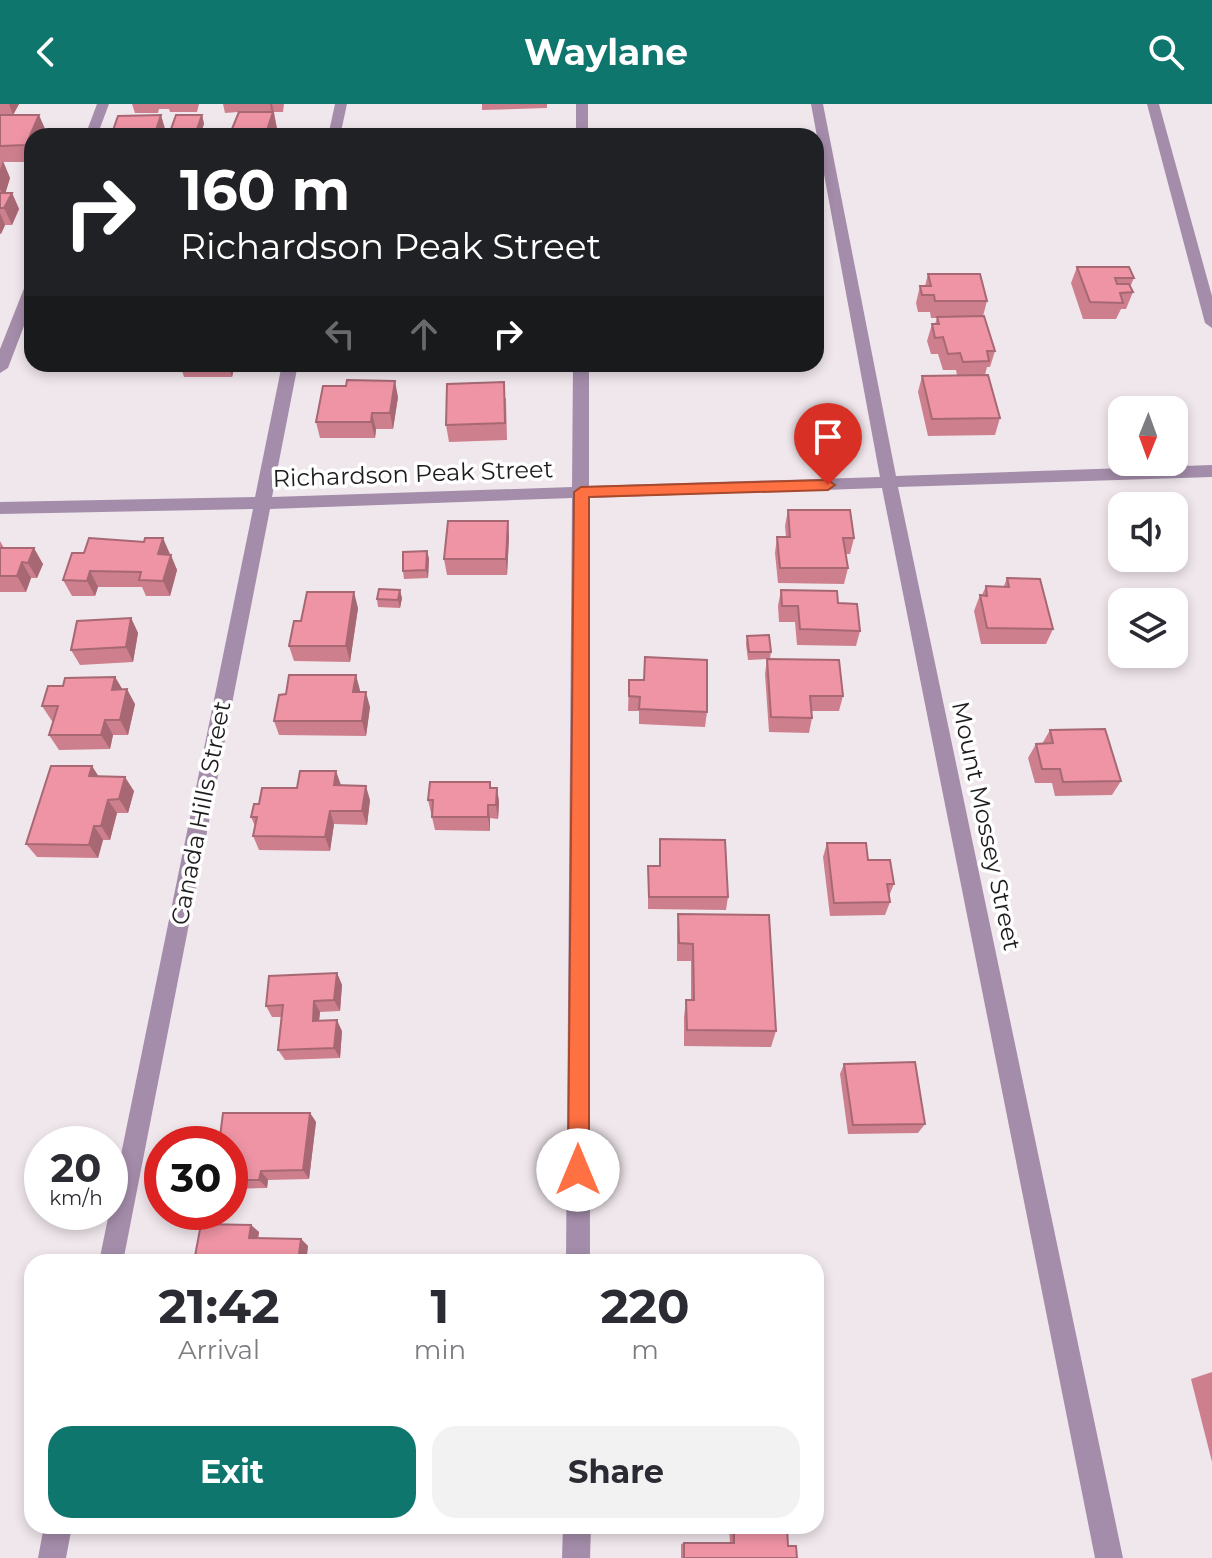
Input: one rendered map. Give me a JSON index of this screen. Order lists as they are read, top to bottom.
{
  "streets": {
    "street": ["Richardson Peak Street", "Canada Hills Street", "Mount Mossey Street"]
  },
  "crossings": [
    ["Richardson Peak Street", "Canada Hills Street"],
    ["Richardson Peak Street", "Mount Mossey Street"]
  ],
  "north": "bottom",
  "page": {
    "header": "Waylane",
    "turn": ["160 m", "Richardson Peak Street"],
    "speed": "20 km/h",
    "limit": "30",
    "eta": [
      "21:42",
      "Arrival",
      "1",
      "min",
      "220",
      "m"
    ],
    "buttons": ["Exit", "Share"]
  }
}
